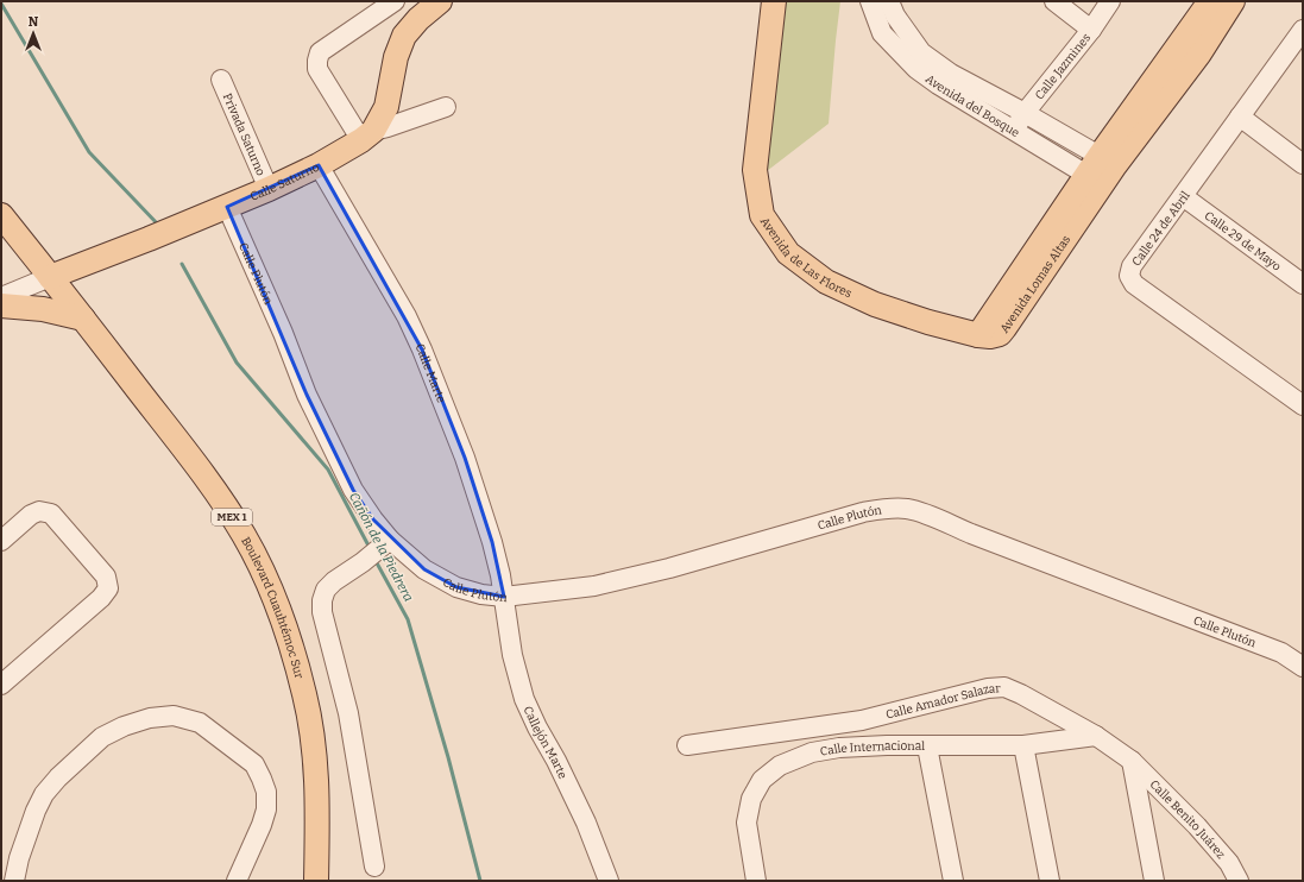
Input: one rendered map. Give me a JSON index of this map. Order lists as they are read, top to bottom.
{
  "streets": {
    "main road": [
      "Calle Saturno",
      "Avenida de Las Flores",
      "Avenida Lomas Altas",
      "MEX 1",
      "Boulevard Cuauhtémoc Sur"
    ],
    "street": [
      "Calle Jazmines",
      "Avenida del Bosque",
      "Privada Saturno",
      "Calle 24 de Abril",
      "Calle 29 de Mayo",
      "Calle Plutón",
      "Calle Marte",
      "Calle Amador Salazar",
      "Callejón Marte",
      "Calle Internacional",
      "Calle Benito Juárez"
    ]
  },
  "crossings": [
    ["Calle Jazmines", "Avenida del Bosque"],
    ["Avenida del Bosque", "Avenida Lomas Altas"],
    ["Privada Saturno", "Calle Saturno"],
    ["Calle Saturno", "Calle Plutón"],
    ["Calle Saturno", "Calle Marte"],
    ["Calle Saturno", "Boulevard Cuauhtémoc Sur"],
    ["Calle 24 de Abril", "Calle 29 de Mayo"],
    ["Avenida de Las Flores", "Avenida Lomas Altas"],
    ["Calle Plutón", "Calle Marte"],
    ["Calle Plutón", "Callejón Marte"],
    ["Calle Marte", "Callejón Marte"],
    ["Calle Amador Salazar", "Calle Internacional"],
    ["Calle Amador Salazar", "Calle Benito Juárez"]
  ],
  "water": ["Cañón de la Piedrera"],
  "north": "top"
}
